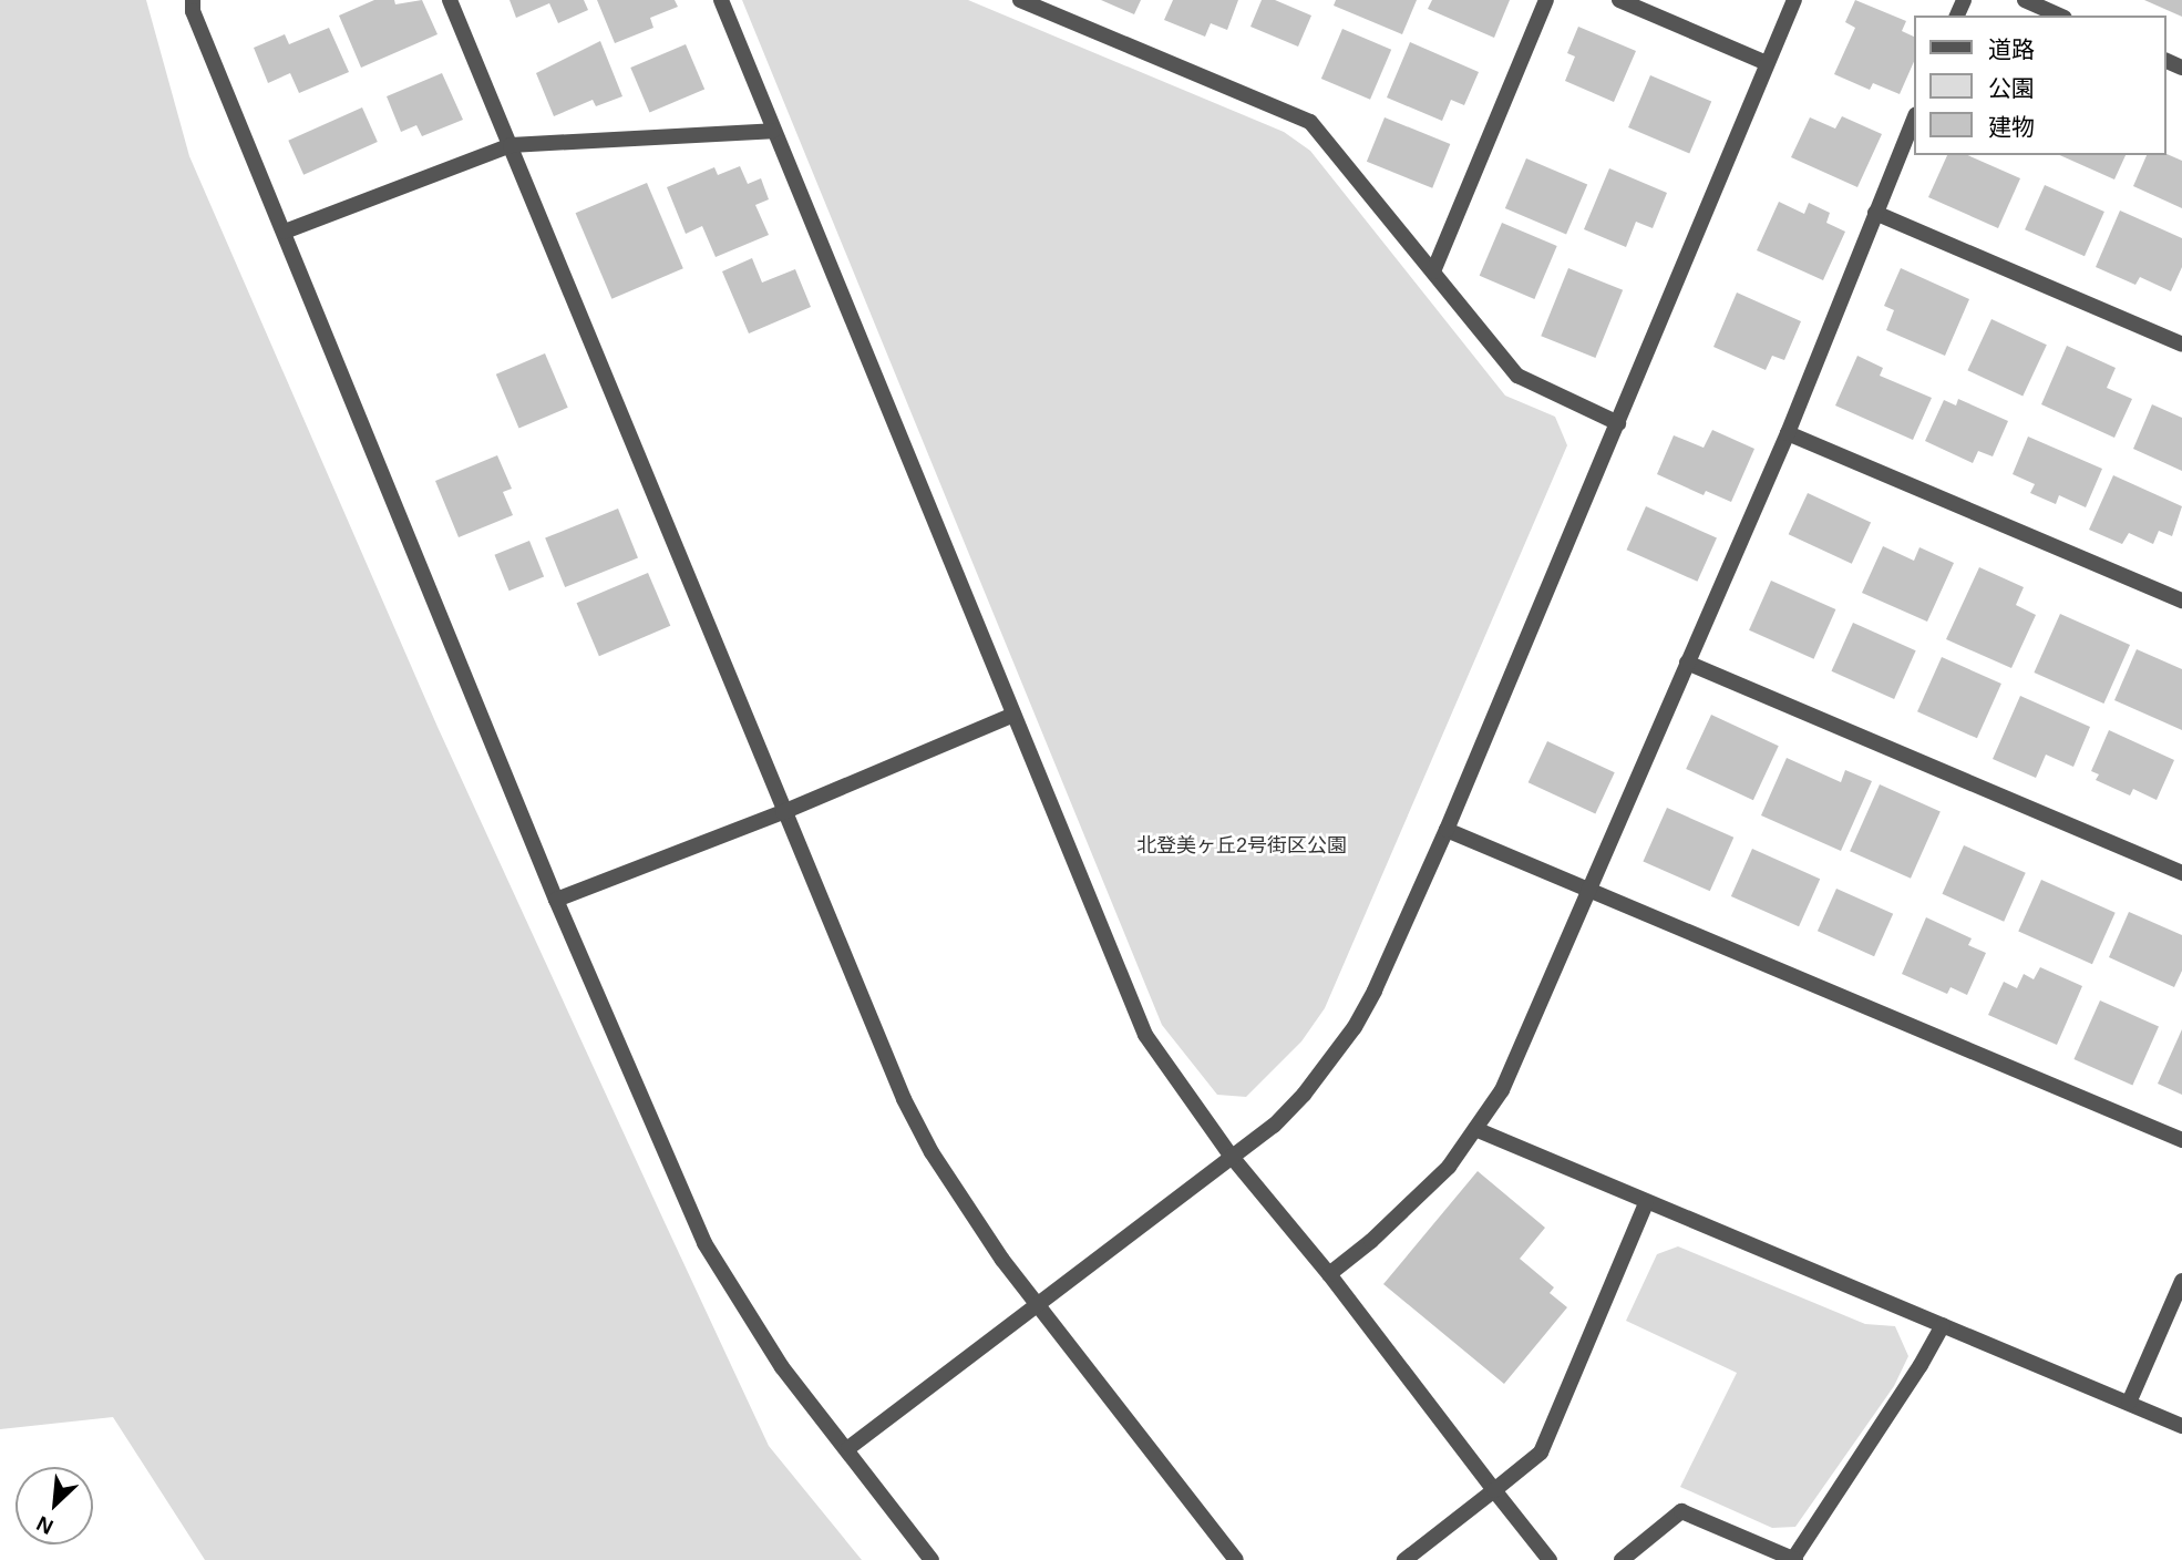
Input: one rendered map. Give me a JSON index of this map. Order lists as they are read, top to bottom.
{
  "parks": ["北登美ヶ丘2号街区公園"],
  "legend": ["道路", "公園", "建物"],
  "north": "bottom left"
}
